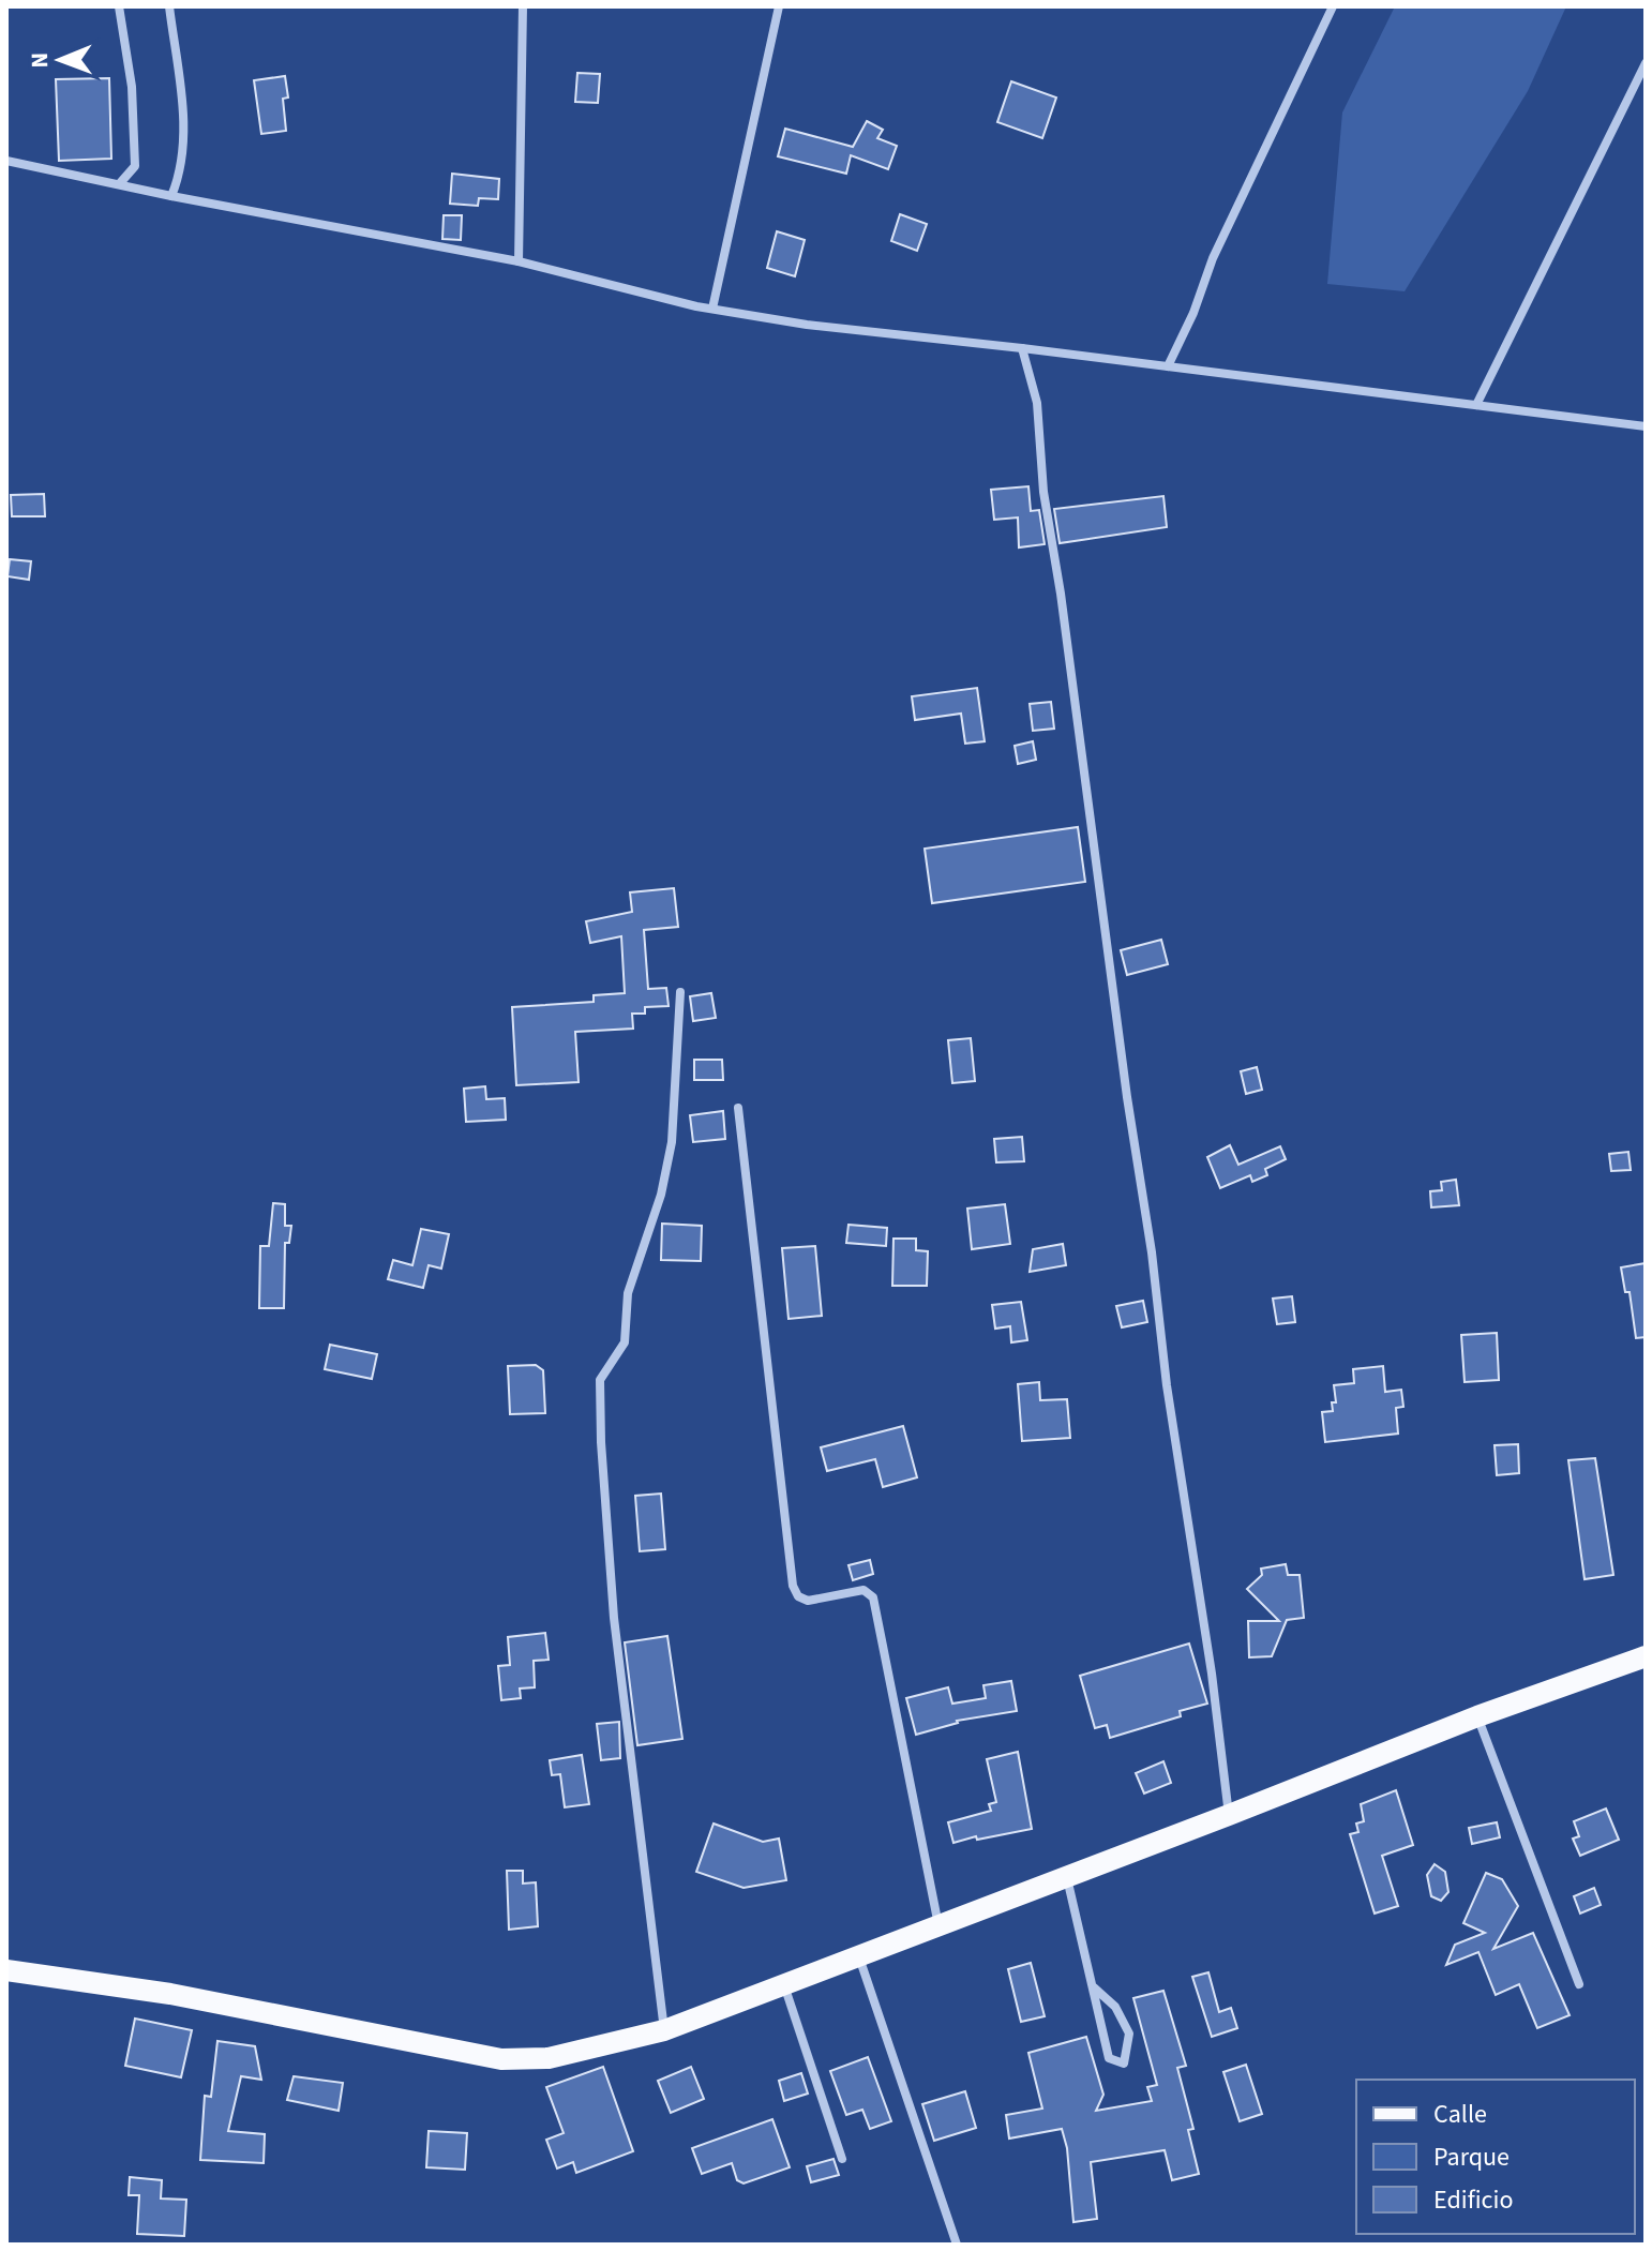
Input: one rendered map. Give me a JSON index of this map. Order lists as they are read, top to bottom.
{
  "legend": ["Calle", "Parque", "Edificio"],
  "north": "left"
}
